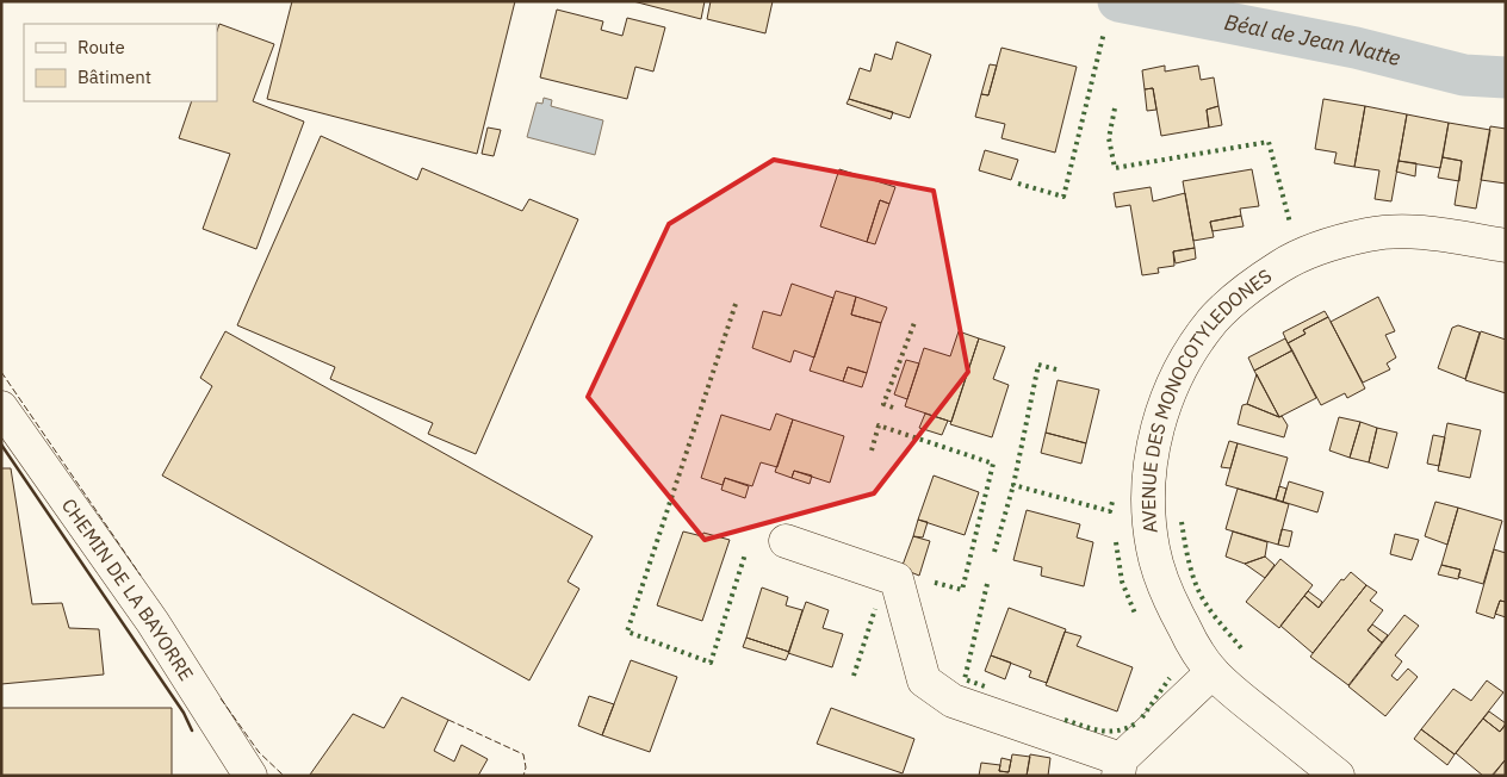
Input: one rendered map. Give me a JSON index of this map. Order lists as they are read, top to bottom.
{
  "streets": {
    "street": ["AVENUE DES MONOCOTYLEDONES", "CHEMIN DE LA BAYORRE"]
  },
  "water": ["Béal de Jean Natte"],
  "legend": ["Route", "Bâtiment"]
}
